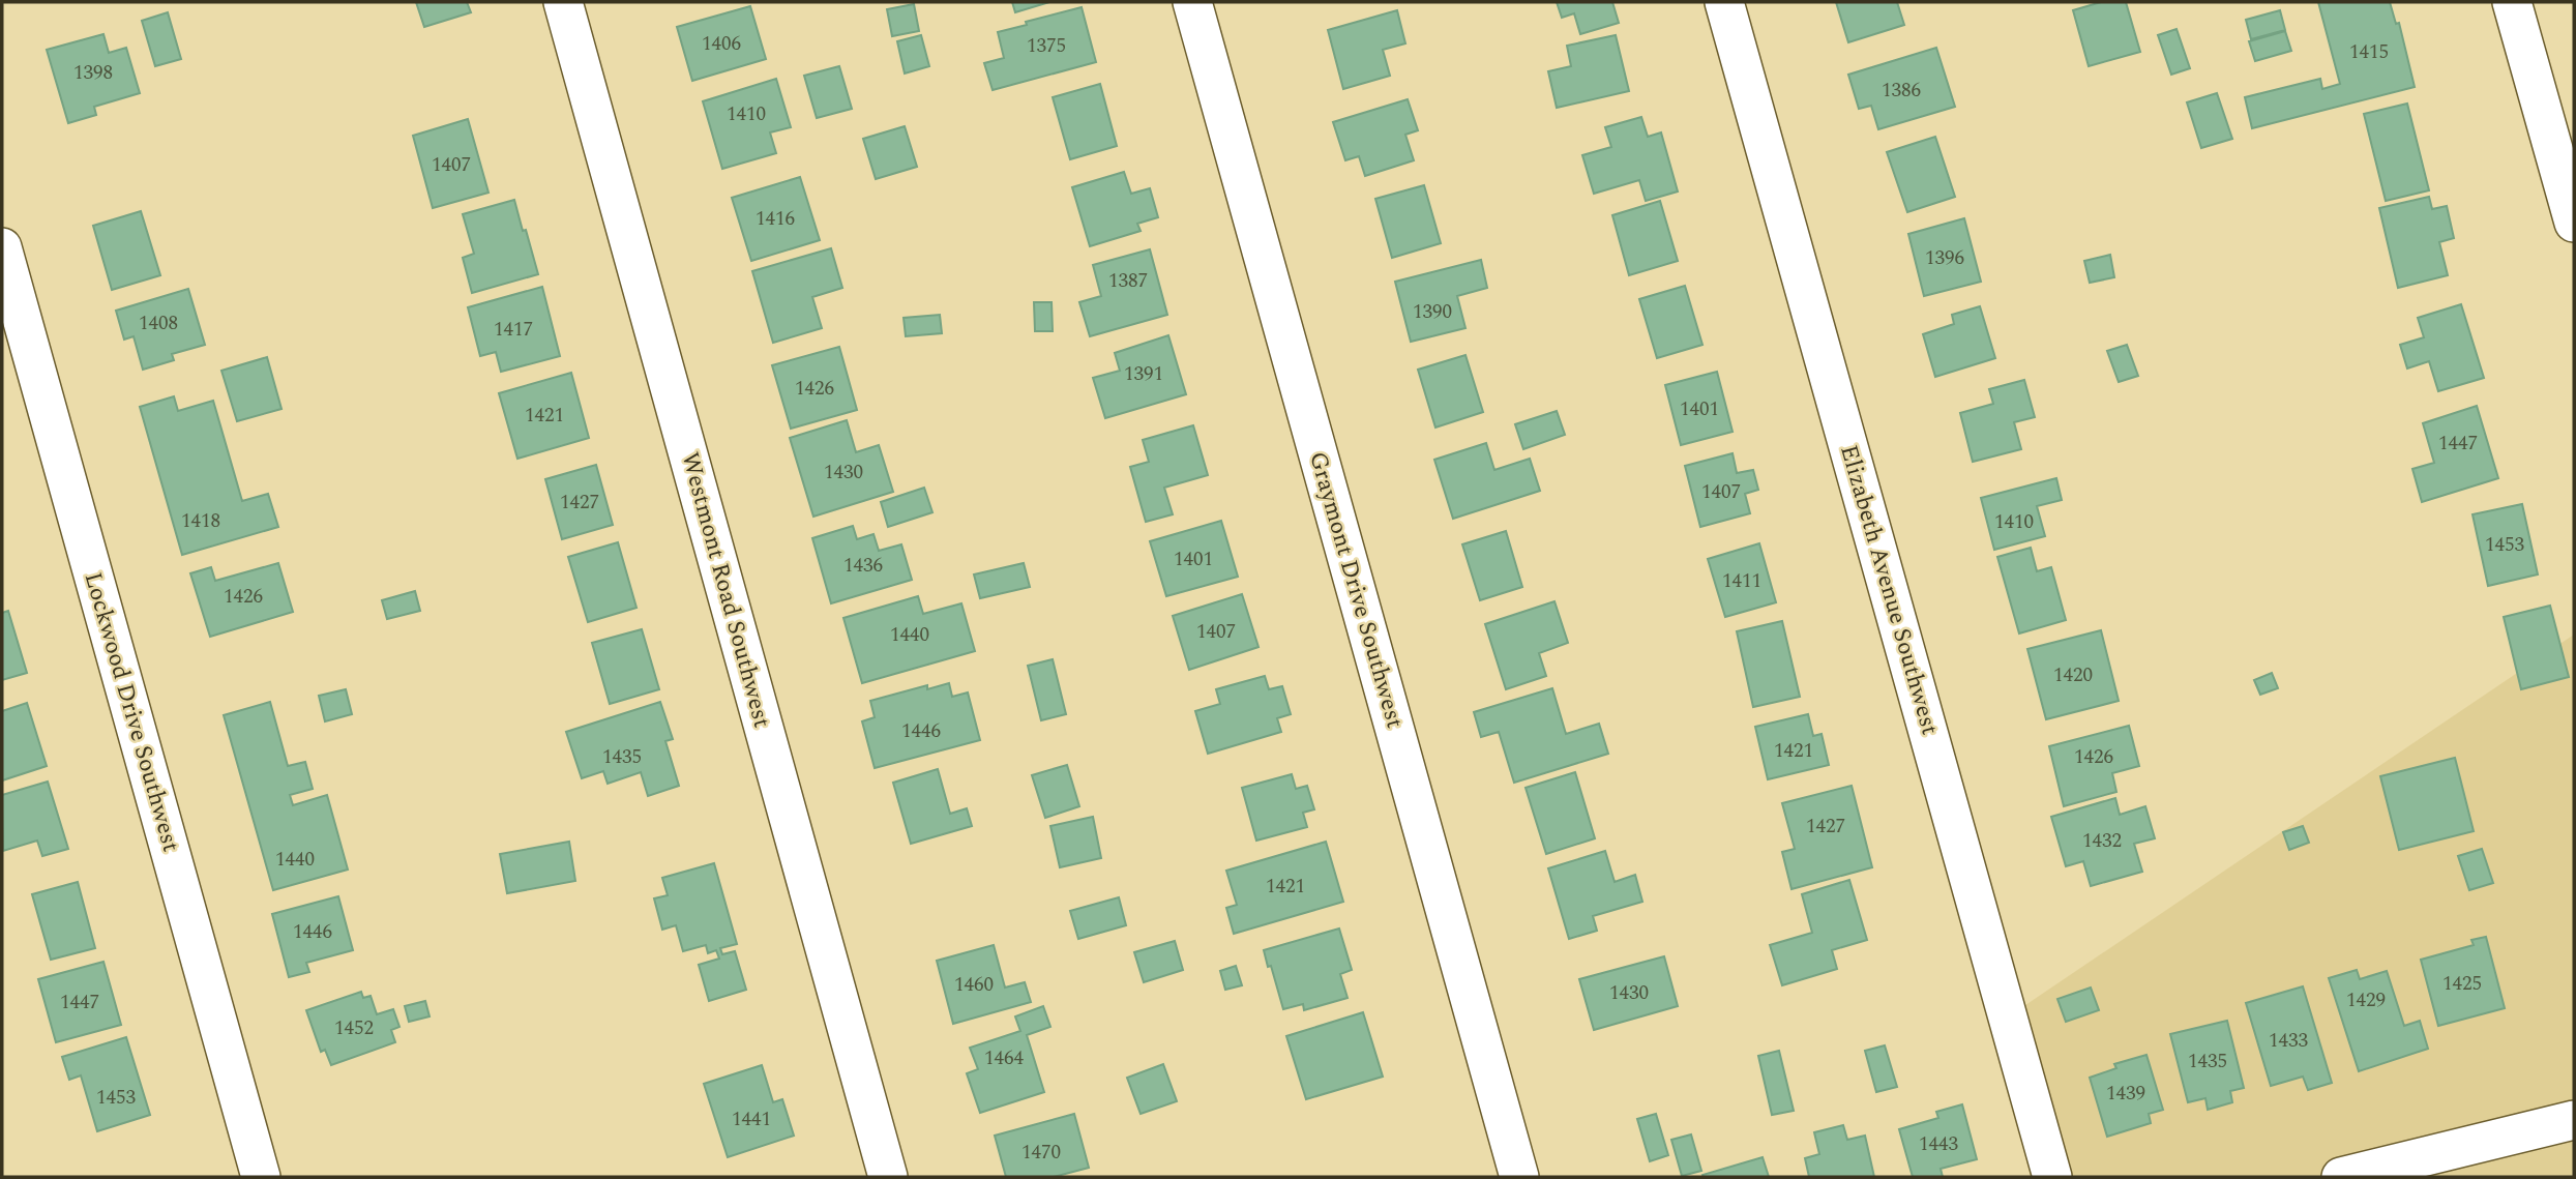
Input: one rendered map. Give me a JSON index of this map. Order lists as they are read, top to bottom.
{
  "streets": {
    "street": [
      "Westmont Road Southwest",
      "Graymont Drive Southwest",
      "Elizabeth Avenue Southwest",
      "Lockwood Drive Southwest"
    ]
  },
  "house_numbers": [
    "1406",
    "1375",
    "1415",
    "1398",
    "1386",
    "1410",
    "1407",
    "1416",
    "1396",
    "1387",
    "1390",
    "1408",
    "1417",
    "1391",
    "1426",
    "1401",
    "1421",
    "1447",
    "1430",
    "1407",
    "1427",
    "1418",
    "1410",
    "1453",
    "1401",
    "1436",
    "1411",
    "1426",
    "1407",
    "1440",
    "1420",
    "1446",
    "1421",
    "1435",
    "1426",
    "1427",
    "1432",
    "1440",
    "1421",
    "1446",
    "1425",
    "1460",
    "1430",
    "1429",
    "1447",
    "1452",
    "1433",
    "1464",
    "1435",
    "1439",
    "1453",
    "1441",
    "1443",
    "1470"
  ]
}
